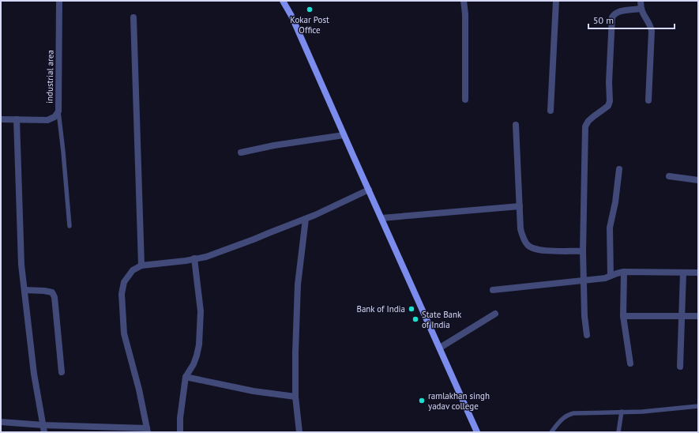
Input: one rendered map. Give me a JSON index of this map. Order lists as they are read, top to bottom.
{
  "streets": {
    "street": ["industrial area"]
  },
  "places": [
    "Kokar Post Office",
    "Bank of India",
    "State Bank of India",
    "ramlakhan singh yadav college"
  ],
  "scale_bar": "50 m"
}
